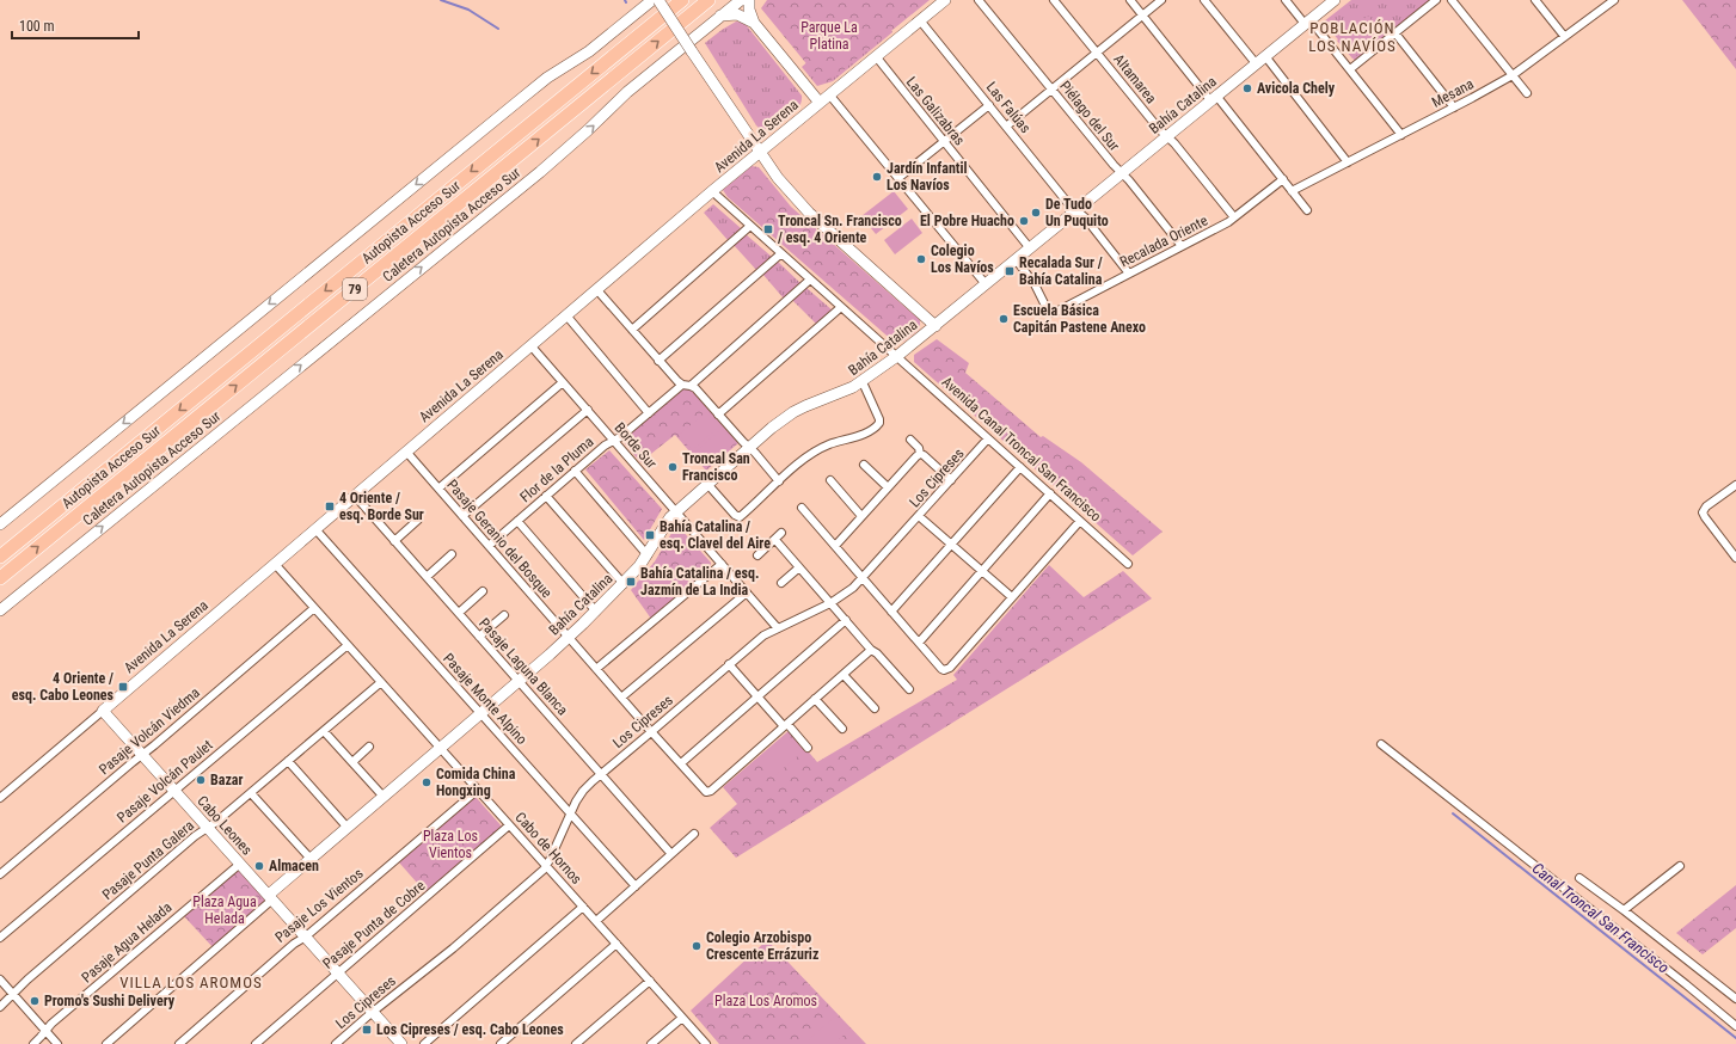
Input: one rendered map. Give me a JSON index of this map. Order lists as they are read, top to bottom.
{
  "streets": {
    "highway": ["Autopista Acceso Sur", "79"],
    "street": [
      "Altamarea",
      "Mesana",
      "Bahía Catalina",
      "Las Falúas",
      "Las Galizabras",
      "Piélago del Sur",
      "Avenida La Serena",
      "Caletera Autopista Acceso Sur",
      "Recalada Oriente",
      "Borde Sur",
      "Avenida Canal Troncal San Francisco",
      "Flor de la Pluma",
      "Los Cipreses",
      "Pasaje Geranio del Bosque",
      "Pasaje Laguna Blanca",
      "Pasaje Monte Alpino",
      "Pasaje Volcán Viedma",
      "Pasaje Volcán Paulet",
      "Cabo Leones",
      "Cabo de Hornos",
      "Pasaje Punta Galera",
      "Pasaje Los Vientos",
      "Pasaje Punta de Cobre",
      "Pasaje Agua Helada"
    ]
  },
  "crossings": [
    ["Altamarea", "Bahía Catalina"],
    ["Altamarea", "Recalada Oriente"],
    ["Bahía Catalina", "Las Falúas"],
    ["Bahía Catalina", "Las Galizabras"],
    ["Bahía Catalina", "Piélago del Sur"],
    ["Bahía Catalina", "Recalada Oriente"],
    ["Bahía Catalina", "Borde Sur"],
    ["Bahía Catalina", "Avenida Canal Troncal San Francisco"],
    ["Bahía Catalina", "Pasaje Geranio del Bosque"],
    ["Bahía Catalina", "Pasaje Laguna Blanca"],
    ["Bahía Catalina", "Pasaje Monte Alpino"],
    ["Bahía Catalina", "Cabo Leones"],
    ["Bahía Catalina", "Cabo de Hornos"],
    ["Las Falúas", "Avenida La Serena"],
    ["Las Falúas", "Recalada Oriente"],
    ["Las Galizabras", "Avenida La Serena"],
    ["Piélago del Sur", "Recalada Oriente"],
    ["Avenida La Serena", "Borde Sur"],
    ["Avenida La Serena", "Avenida Canal Troncal San Francisco"],
    ["Avenida La Serena", "Pasaje Geranio del Bosque"],
    ["Avenida La Serena", "Pasaje Laguna Blanca"],
    ["Avenida La Serena", "Pasaje Monte Alpino"],
    ["Avenida La Serena", "Cabo Leones"],
    ["Avenida La Serena", "Cabo de Hornos"],
    ["Borde Sur", "Flor de la Pluma"],
    ["Borde Sur", "Los Cipreses"],
    ["Avenida Canal Troncal San Francisco", "Flor de la Pluma"],
    ["Avenida Canal Troncal San Francisco", "Los Cipreses"],
    ["Flor de la Pluma", "Pasaje Geranio del Bosque"],
    ["Los Cipreses", "Pasaje Geranio del Bosque"],
    ["Los Cipreses", "Pasaje Laguna Blanca"],
    ["Los Cipreses", "Pasaje Monte Alpino"],
    ["Los Cipreses", "Cabo Leones"],
    ["Los Cipreses", "Cabo de Hornos"],
    ["Pasaje Volcán Viedma", "Cabo Leones"],
    ["Pasaje Volcán Viedma", "Cabo de Hornos"],
    ["Pasaje Volcán Paulet", "Cabo Leones"],
    ["Pasaje Volcán Paulet", "Cabo de Hornos"],
    ["Cabo Leones", "Pasaje Punta Galera"],
    ["Cabo Leones", "Pasaje Los Vientos"],
    ["Cabo Leones", "Pasaje Punta de Cobre"],
    ["Cabo Leones", "Pasaje Agua Helada"],
    ["Cabo de Hornos", "Pasaje Punta Galera"],
    ["Cabo de Hornos", "Pasaje Los Vientos"],
    ["Cabo de Hornos", "Pasaje Punta de Cobre"]
  ],
  "districts": ["POBLACIÓN LOS NAVÍOS", "VILLA LOS AROMOS"],
  "water": ["Canal Troncal San Francisco"],
  "parks": [
    "Parque La Platina",
    "Plaza Los Vientos",
    "Plaza Agua Helada",
    "Plaza Los Aromos"
  ],
  "places": {
    "other": [
      "Avicola Chely",
      "Jardín Infantil Los Navíos",
      "De Tudo Un Puquito",
      "El Pobre Huacho",
      "Colegio Los Navíos",
      "Escuela Básica Capitán Pastene Anexo",
      "Troncal San Francisco",
      "Bazar",
      "Comida China Hongxing",
      "Almacen",
      "Colegio Arzobispo Crescente Errázuriz",
      "Promo's Sushi Delivery"
    ],
    "transit": [
      "Troncal Sn. Francisco / esq. 4 Oriente",
      "Recalada Sur / Bahía Catalina",
      "4 Oriente / esq. Borde Sur",
      "Bahía Catalina / esq. Clavel del Aire",
      "Bahía Catalina / esq. Jazmín de La India",
      "4 Oriente / esq. Cabo Leones",
      "Los Cipreses / esq. Cabo Leones"
    ]
  },
  "scale_bar": "100 m"
}
